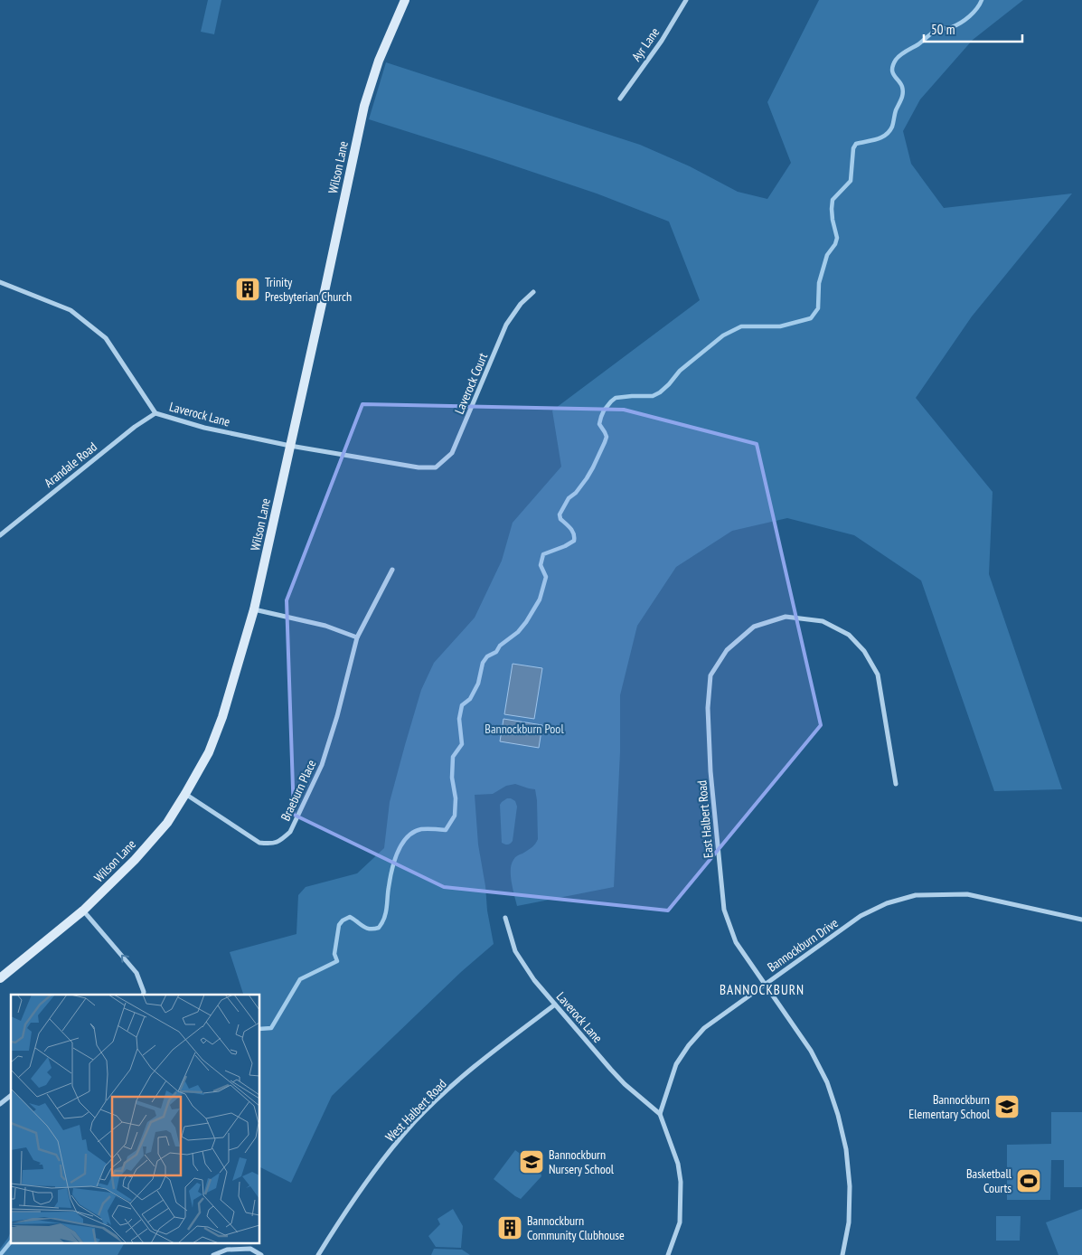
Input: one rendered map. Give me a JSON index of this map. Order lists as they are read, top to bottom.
{
  "streets": {
    "main road": ["Wilson Lane"],
    "street": [
      "Ayr Lane",
      "Laverock Court",
      "Laverock Lane",
      "Arandale Road",
      "Braeburn Place",
      "East Halbert Road",
      "Bannockburn Drive",
      "West Halbert Road"
    ]
  },
  "crossings": [
    ["Wilson Lane", "Laverock Lane"],
    ["Wilson Lane", "Braeburn Place"],
    ["Laverock Court", "Laverock Lane"],
    ["Laverock Lane", "Arandale Road"],
    ["Laverock Lane", "Bannockburn Drive"],
    ["Laverock Lane", "West Halbert Road"],
    ["East Halbert Road", "Bannockburn Drive"]
  ],
  "districts": ["BANNOCKBURN"],
  "parks": ["Bannockburn Pool"],
  "places": {
    "building": ["Trinity Presbyterian Church", "Bannockburn Community Clubhouse"],
    "school or university": ["Bannockburn Elementary School", "Bannockburn Nursery School"],
    "sports": ["Basketball Courts"]
  },
  "scale_bar": "50 m"
}
